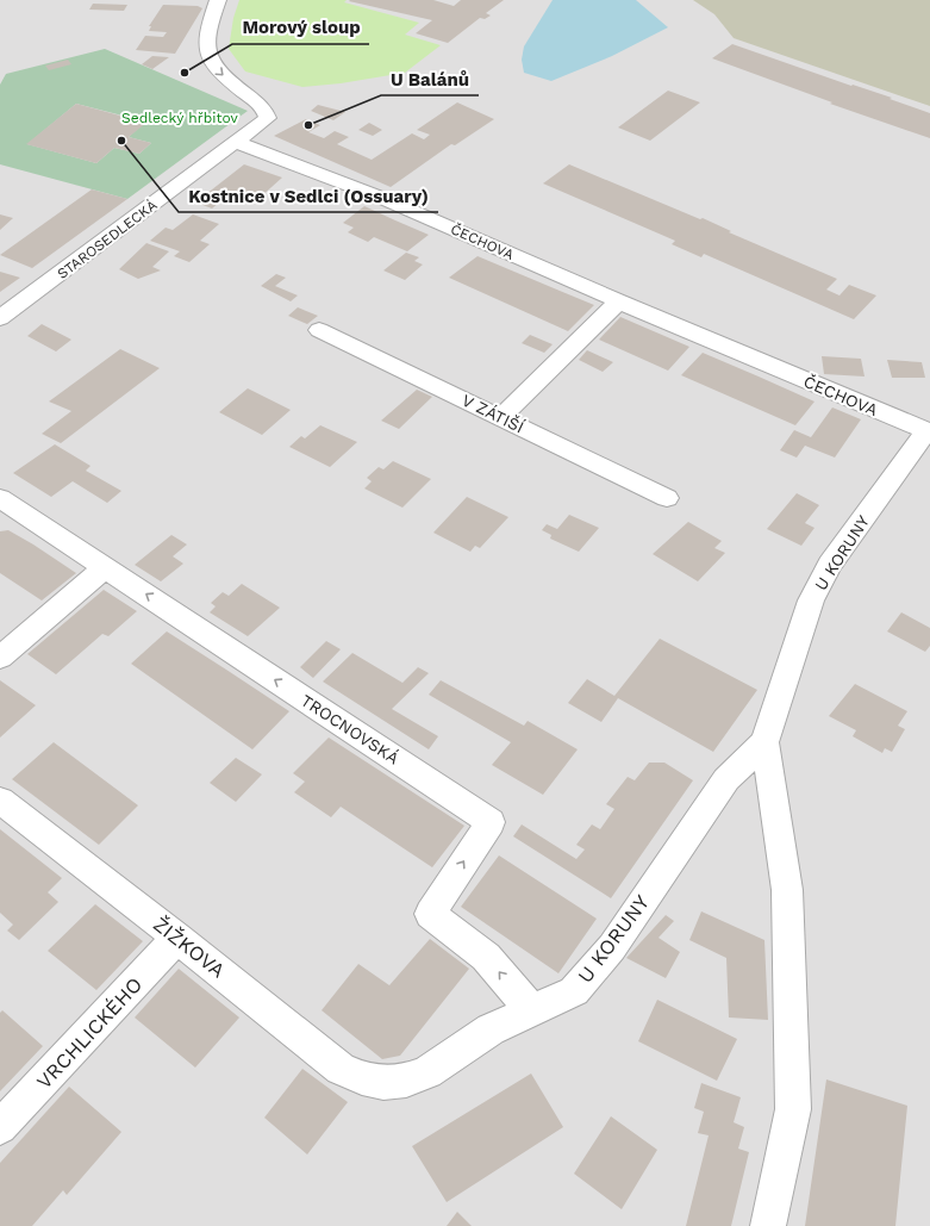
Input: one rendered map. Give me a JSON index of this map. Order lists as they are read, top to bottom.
{
  "streets": {
    "street": [
      "STAROSEDLECKÁ",
      "ČECHOVA",
      "V ZÁTIŠÍ",
      "U KORUNY",
      "TROCNOVSKÁ",
      "ŽIŽKOVA",
      "VRCHLICKÉHO"
    ]
  },
  "crossings": [
    ["STAROSEDLECKÁ", "ČECHOVA"],
    ["ČECHOVA", "U KORUNY"],
    ["U KORUNY", "TROCNOVSKÁ"],
    ["U KORUNY", "ŽIŽKOVA"],
    ["ŽIŽKOVA", "VRCHLICKÉHO"]
  ],
  "one_way": ["TROCNOVSKÁ"],
  "parks": ["Sedlecký hřbitov"],
  "places": ["Morový sloup", "U Balánů", "Kostnice v Sedlci (Ossuary)"]
}
